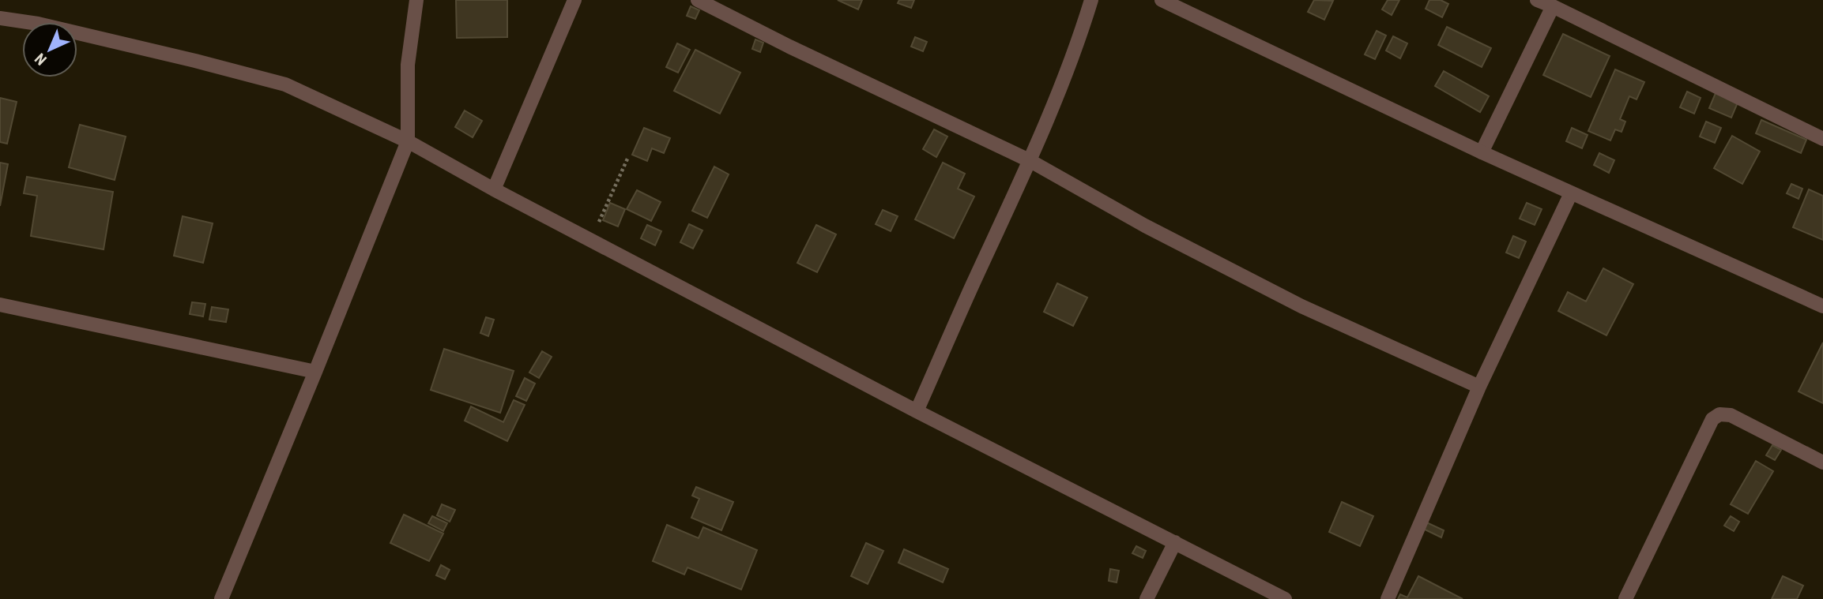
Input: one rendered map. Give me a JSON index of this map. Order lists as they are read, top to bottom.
{
  "north": "bottom left"
}
